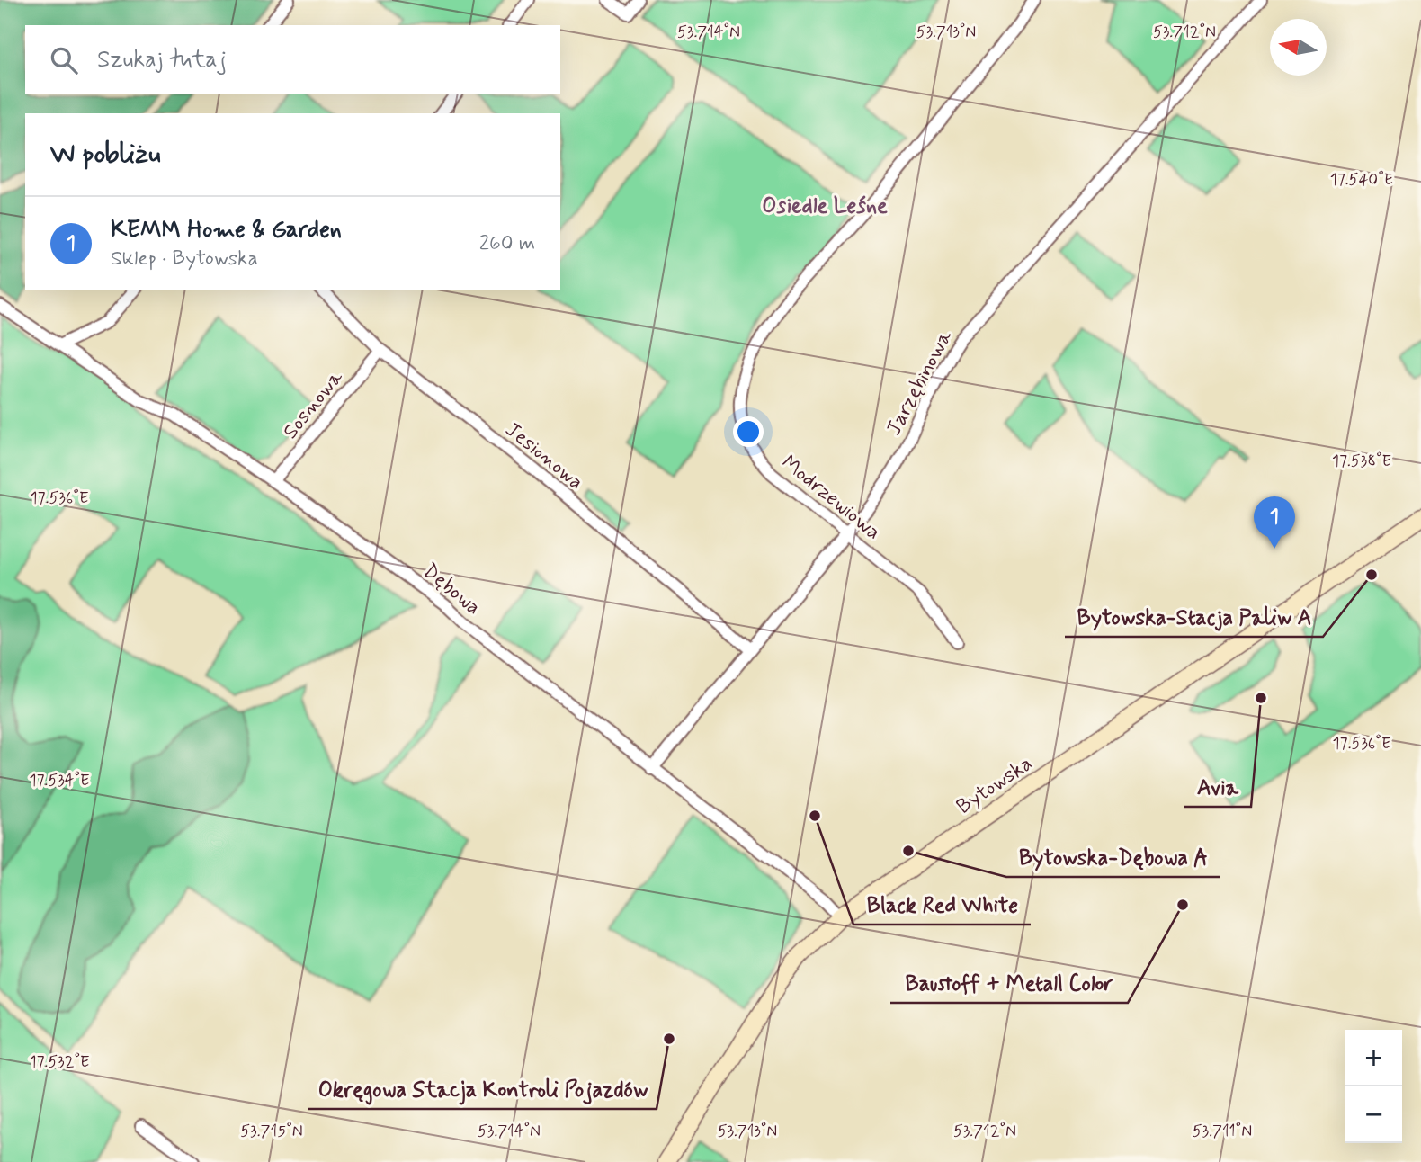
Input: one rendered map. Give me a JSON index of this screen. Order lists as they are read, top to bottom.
{
  "streets": {
    "main road": ["Bytowska"],
    "street": [
      "Jarzębinowa",
      "Sosnowa",
      "Jesionowa",
      "Modrzewiowa",
      "Dębowa"
    ]
  },
  "crossings": [
    ["Jarzębinowa", "Jesionowa"],
    ["Jarzębinowa", "Modrzewiowa"],
    ["Jarzębinowa", "Dębowa"],
    ["Sosnowa", "Jesionowa"],
    ["Sosnowa", "Dębowa"],
    ["Dębowa", "Bytowska"]
  ],
  "districts": ["Osiedle Leśne"],
  "places": [
    "Bytowska-Stacja Paliw A",
    "Avia",
    "Black Red White",
    "Bytowska-Dębowa A",
    "Baustoff + Metall Color",
    "Okręgowa Stacja Kontroli Pojazdów"
  ],
  "north": "left",
  "page": {
    "search": "Szukaj tutaj",
    "heading": "W pobliżu",
    "list": [
      {
        "mark": "1",
        "name": "KEMM Home & Garden",
        "note": "Sklep · Bytowska",
        "value": "260 m"
      }
    ],
    "pins": "1",
    "map_buttons": ["+", "−"]
  },
  "coordinates": [
    "53.714°N",
    "53.713°N",
    "53.712°N",
    "17.540°E",
    "17.538°E",
    "17.536°E",
    "17.534°E",
    "17.532°E",
    "53.715°N",
    "53.711°N"
  ]
}
